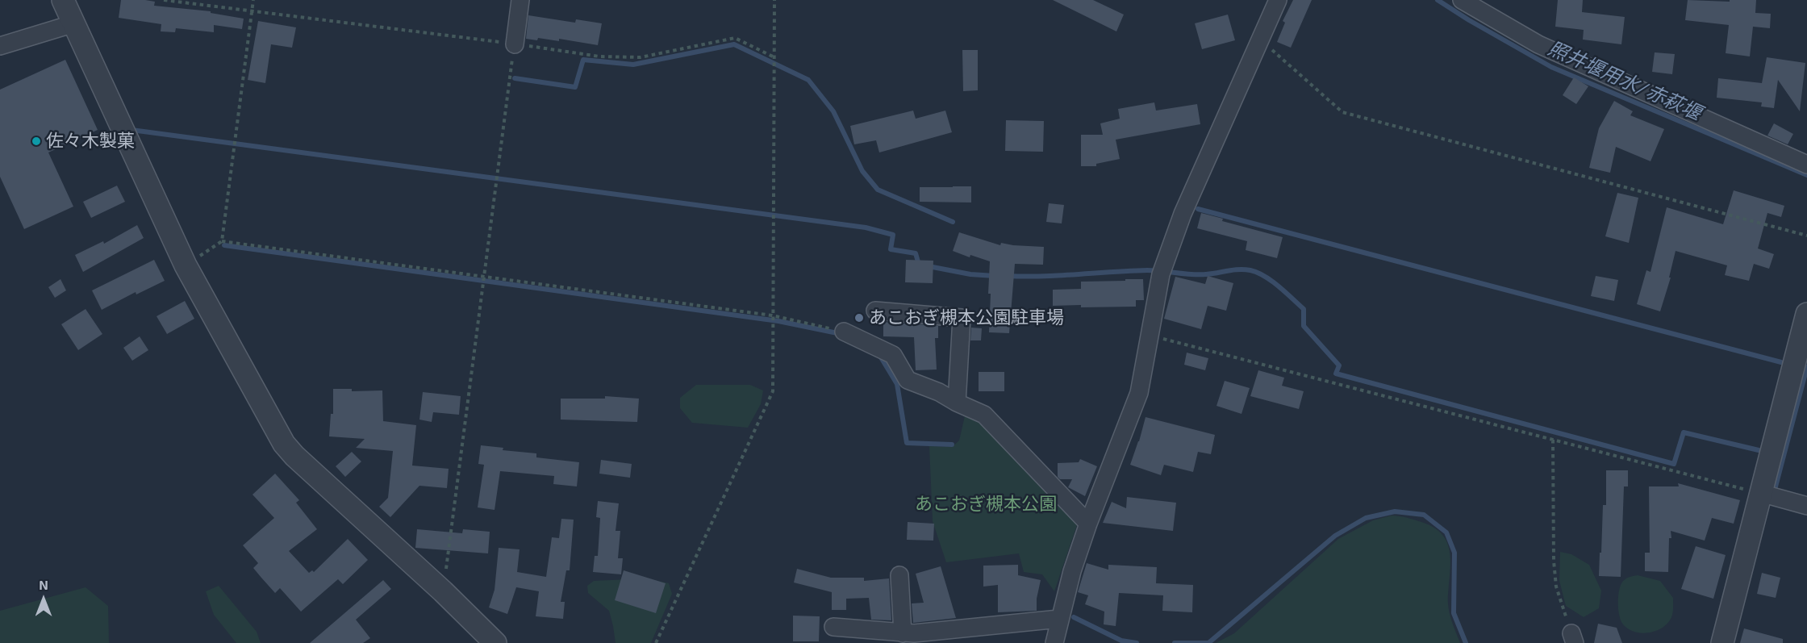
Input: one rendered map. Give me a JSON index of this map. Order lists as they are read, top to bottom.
{
  "water": ["照井堰用水/赤萩堰"],
  "parks": ["あこおぎ槻本公園"],
  "places": ["佐々木製菓", "あこおぎ槻本公園駐車場"],
  "north": "top"
}
